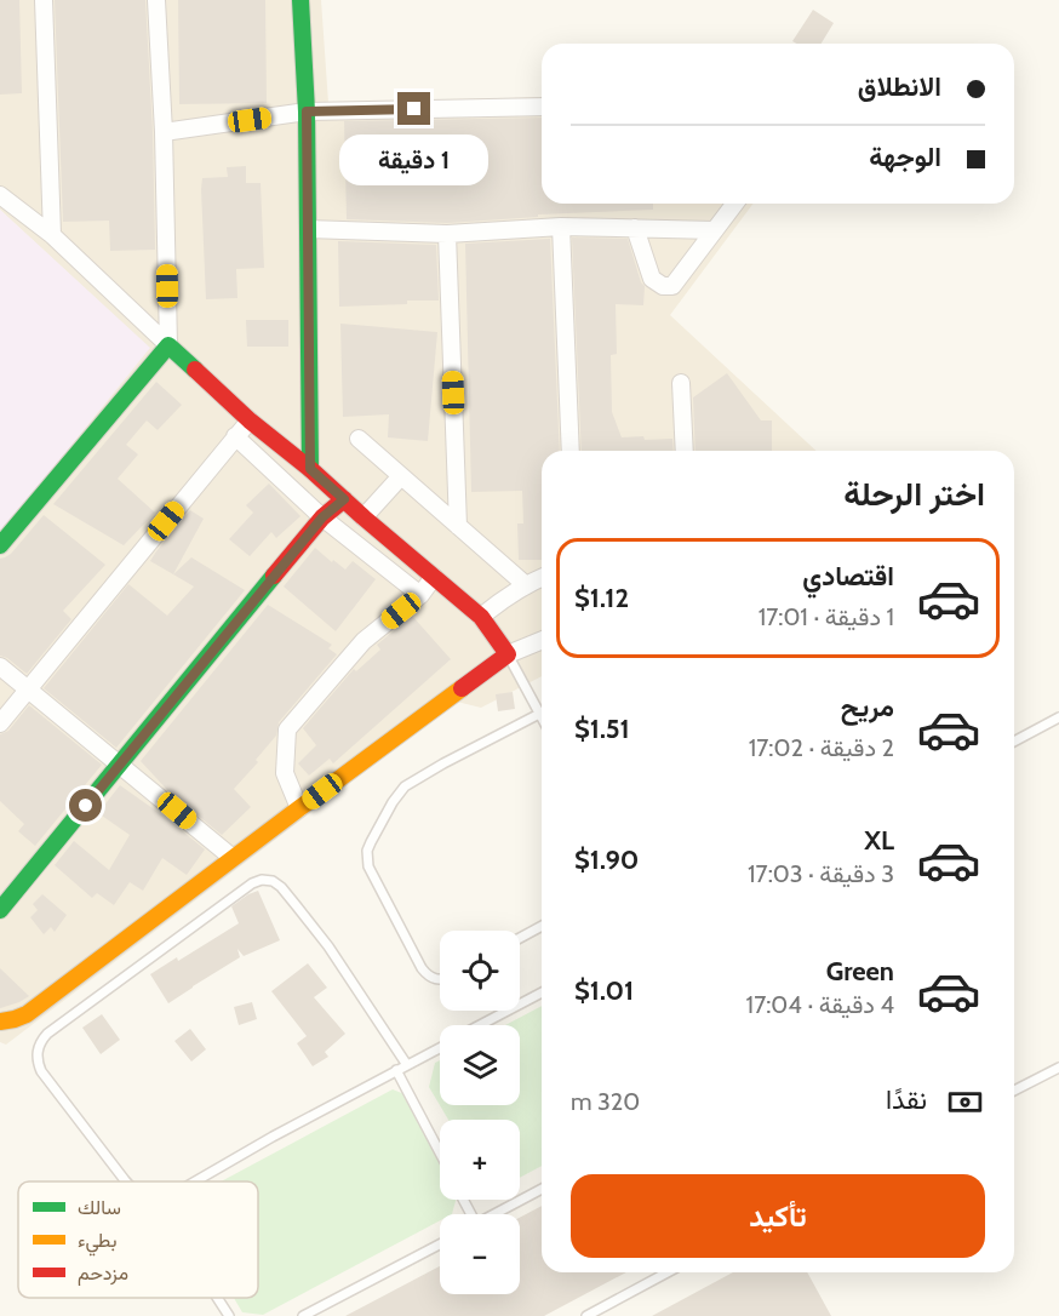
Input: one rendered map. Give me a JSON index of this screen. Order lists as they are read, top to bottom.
{
  "legend": ["سالك", "بطيء", "مزدحم"],
  "page": {
    "banner": ["الانطلاق", "الوجهة"],
    "bubble": "1 دقيقة",
    "heading": "اختر الرحلة",
    "list": [
      {
        "name": "اقتصادي",
        "note": "1 دقيقة · 17:01",
        "value": "$1.12"
      },
      {
        "name": "مريح",
        "note": "2 دقيقة · 17:02",
        "value": "$1.51"
      },
      {
        "name": "XL",
        "note": "3 دقيقة · 17:03",
        "value": "$1.90"
      },
      {
        "name": "Green",
        "note": "4 دقيقة · 17:04",
        "value": "$1.01"
      }
    ],
    "map_buttons": ["+", "−"],
    "pay": ["نقدًا", "320 m"],
    "buttons": "تأكيد"
  }
}
